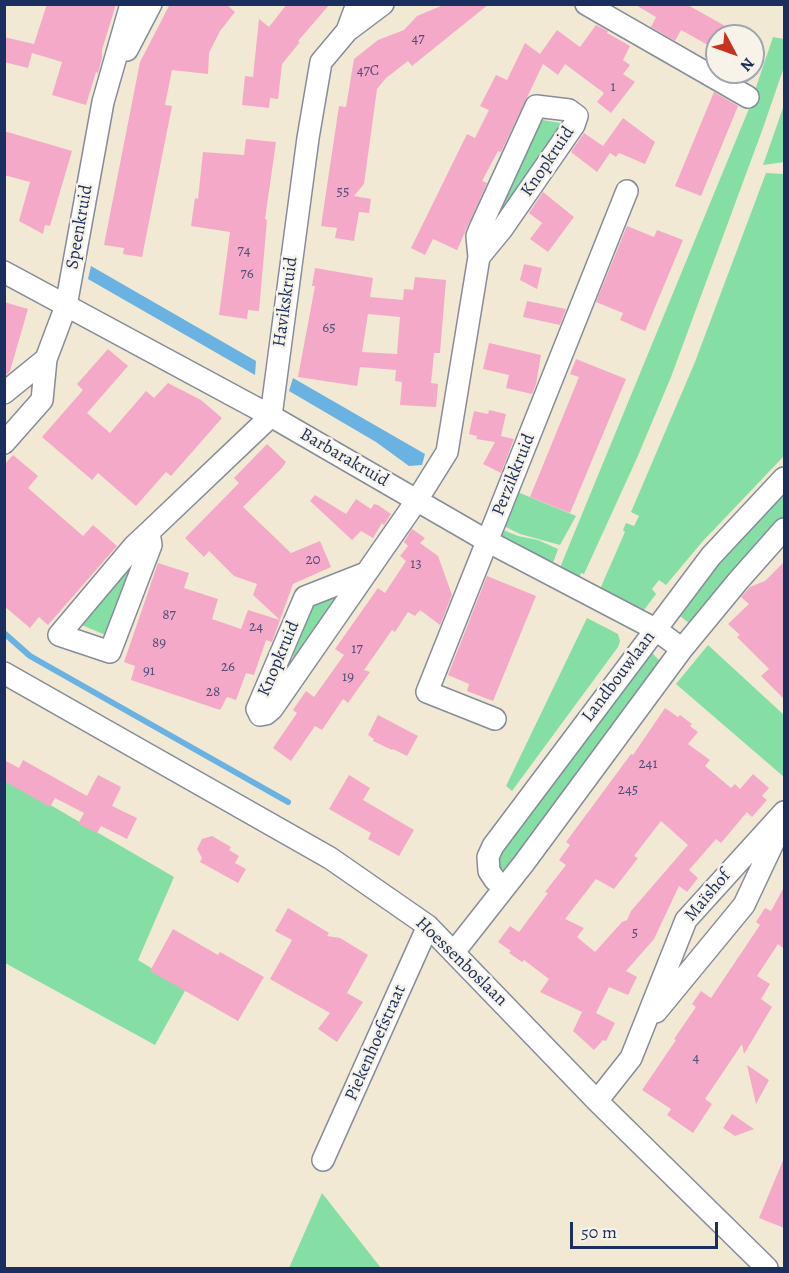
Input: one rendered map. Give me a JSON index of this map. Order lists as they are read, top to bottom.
{
  "streets": {
    "street": [
      "Knopkruid",
      "Speenkruid",
      "Havikskruid",
      "Barbarakruid",
      "Perzikkruid",
      "Landbouwlaan",
      "Maïshof",
      "Hoessenboslaan",
      "Piekenhoefstraat"
    ]
  },
  "crossings": [
    ["Knopkruid", "Barbarakruid"],
    ["Speenkruid", "Barbarakruid"],
    ["Havikskruid", "Barbarakruid"],
    ["Barbarakruid", "Perzikkruid"],
    ["Barbarakruid", "Landbouwlaan"],
    ["Landbouwlaan", "Hoessenboslaan"],
    ["Maïshof", "Hoessenboslaan"],
    ["Hoessenboslaan", "Piekenhoefstraat"]
  ],
  "house_numbers": [
    "47",
    "47C",
    "1",
    "55",
    "74",
    "76",
    "65",
    "20",
    "13",
    "87",
    "24",
    "89",
    "17",
    "26",
    "91",
    "19",
    "28",
    "241",
    "245",
    "5",
    "4"
  ],
  "scale_bar": "50 m",
  "north": "bottom right"
}
